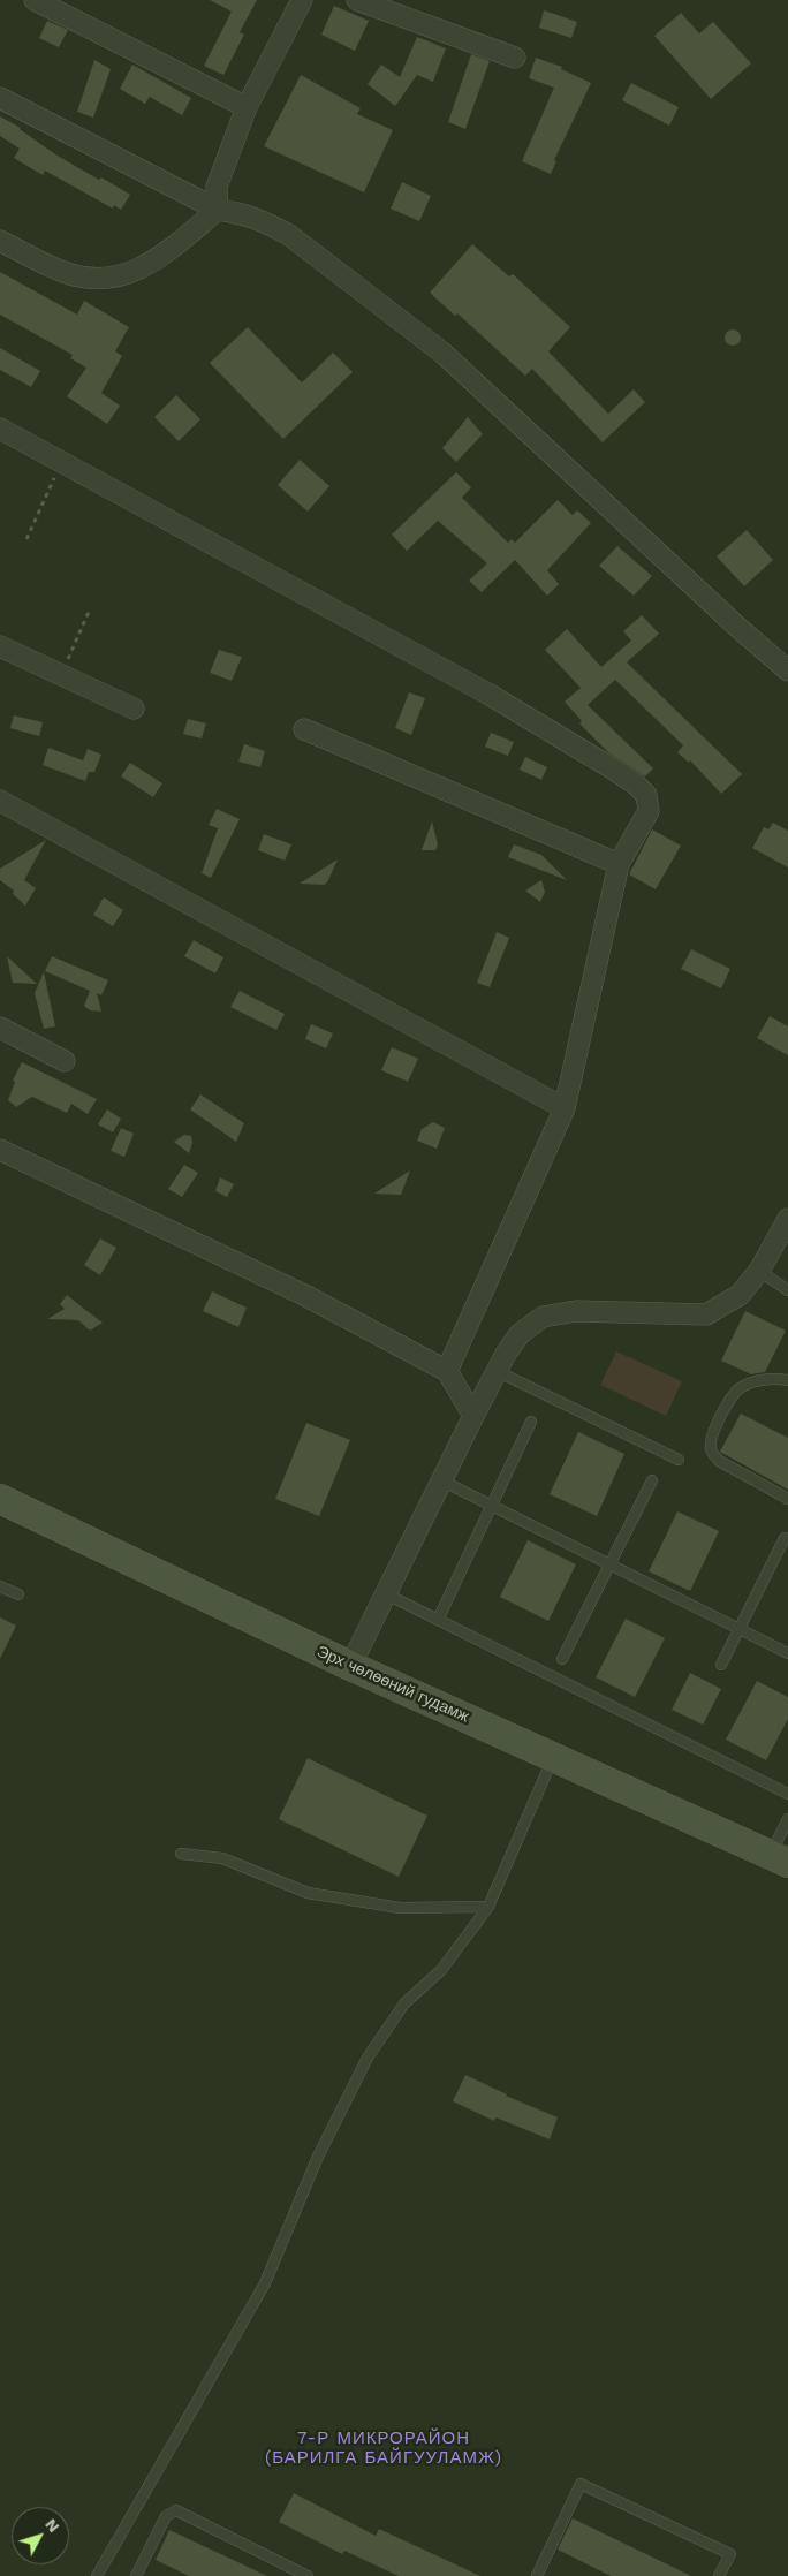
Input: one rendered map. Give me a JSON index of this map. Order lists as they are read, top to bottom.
{
  "streets": {
    "main road": ["Эрх чөлөөний гудамж"]
  },
  "districts": ["7-Р МИКРОРАЙОН (БАРИЛГА БАЙГУУЛАМЖ)"],
  "north": "top right"
}
